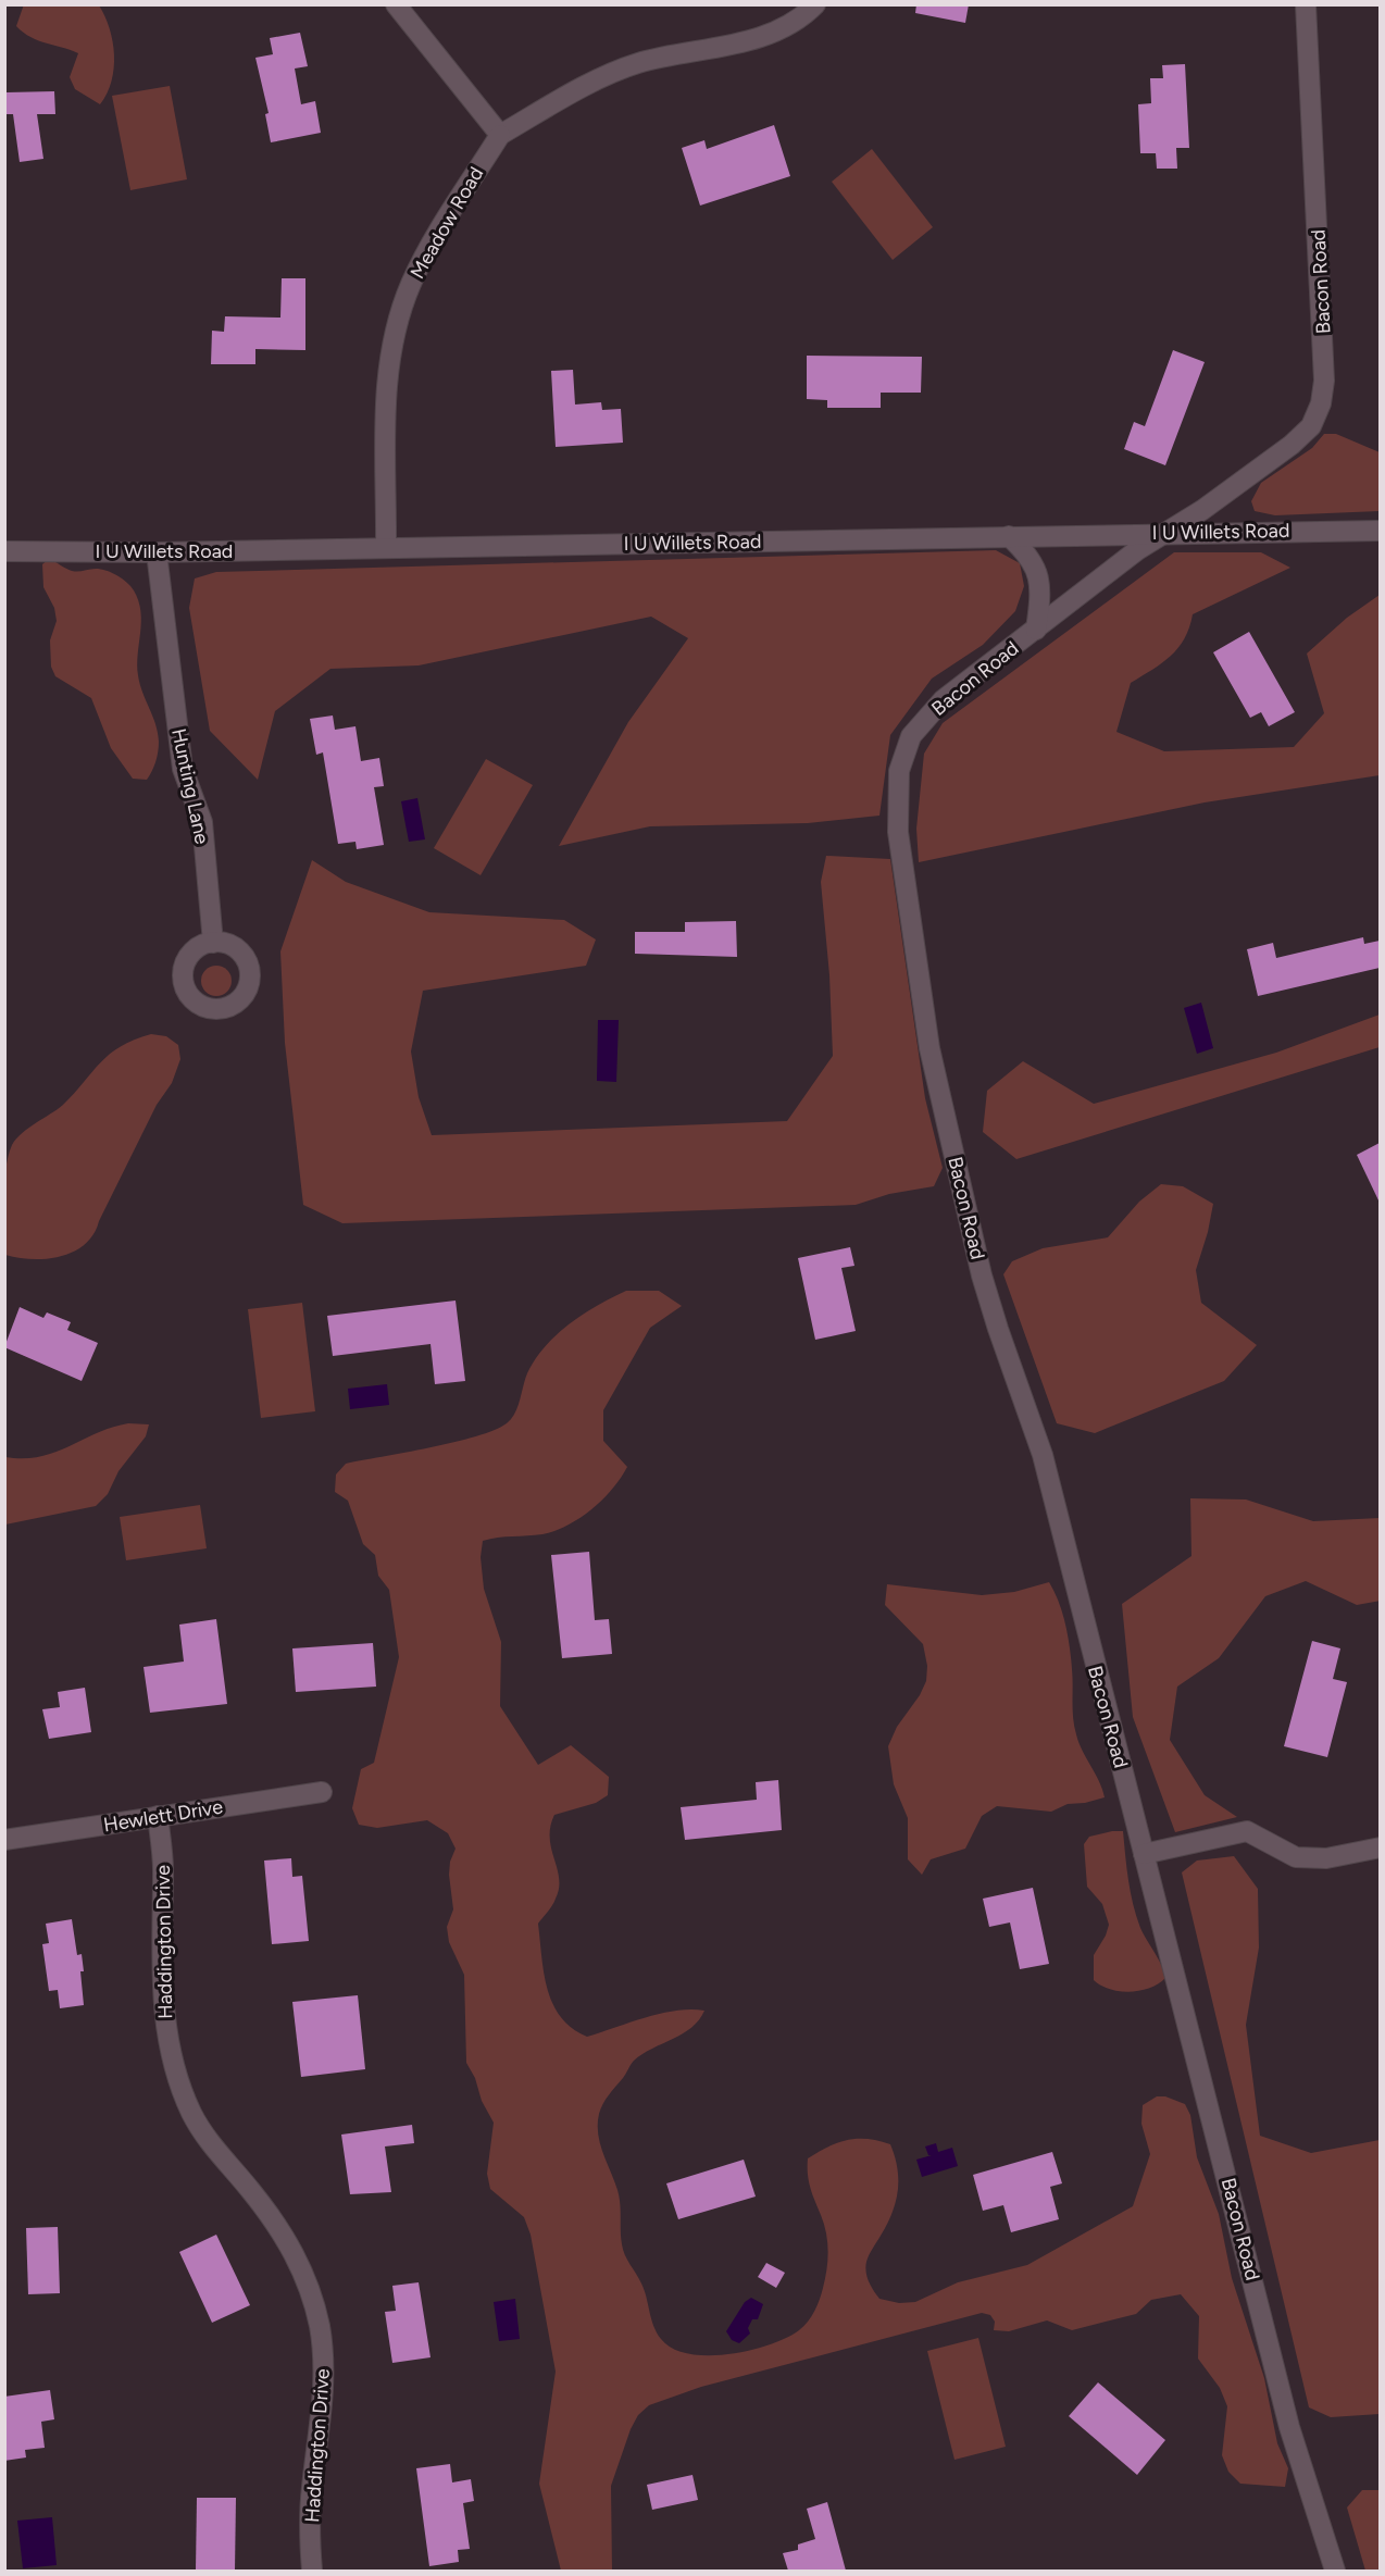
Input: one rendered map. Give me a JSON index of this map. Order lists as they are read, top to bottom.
{
  "streets": {
    "street": [
      "Meadow Road",
      "Bacon Road",
      "I U Willets Road",
      "Hunting Lane",
      "Hewlett Drive",
      "Haddington Drive"
    ]
  },
  "crossings": [
    ["Meadow Road", "I U Willets Road"],
    ["Bacon Road", "I U Willets Road"],
    ["I U Willets Road", "Hunting Lane"],
    ["Hewlett Drive", "Haddington Drive"]
  ]
}
